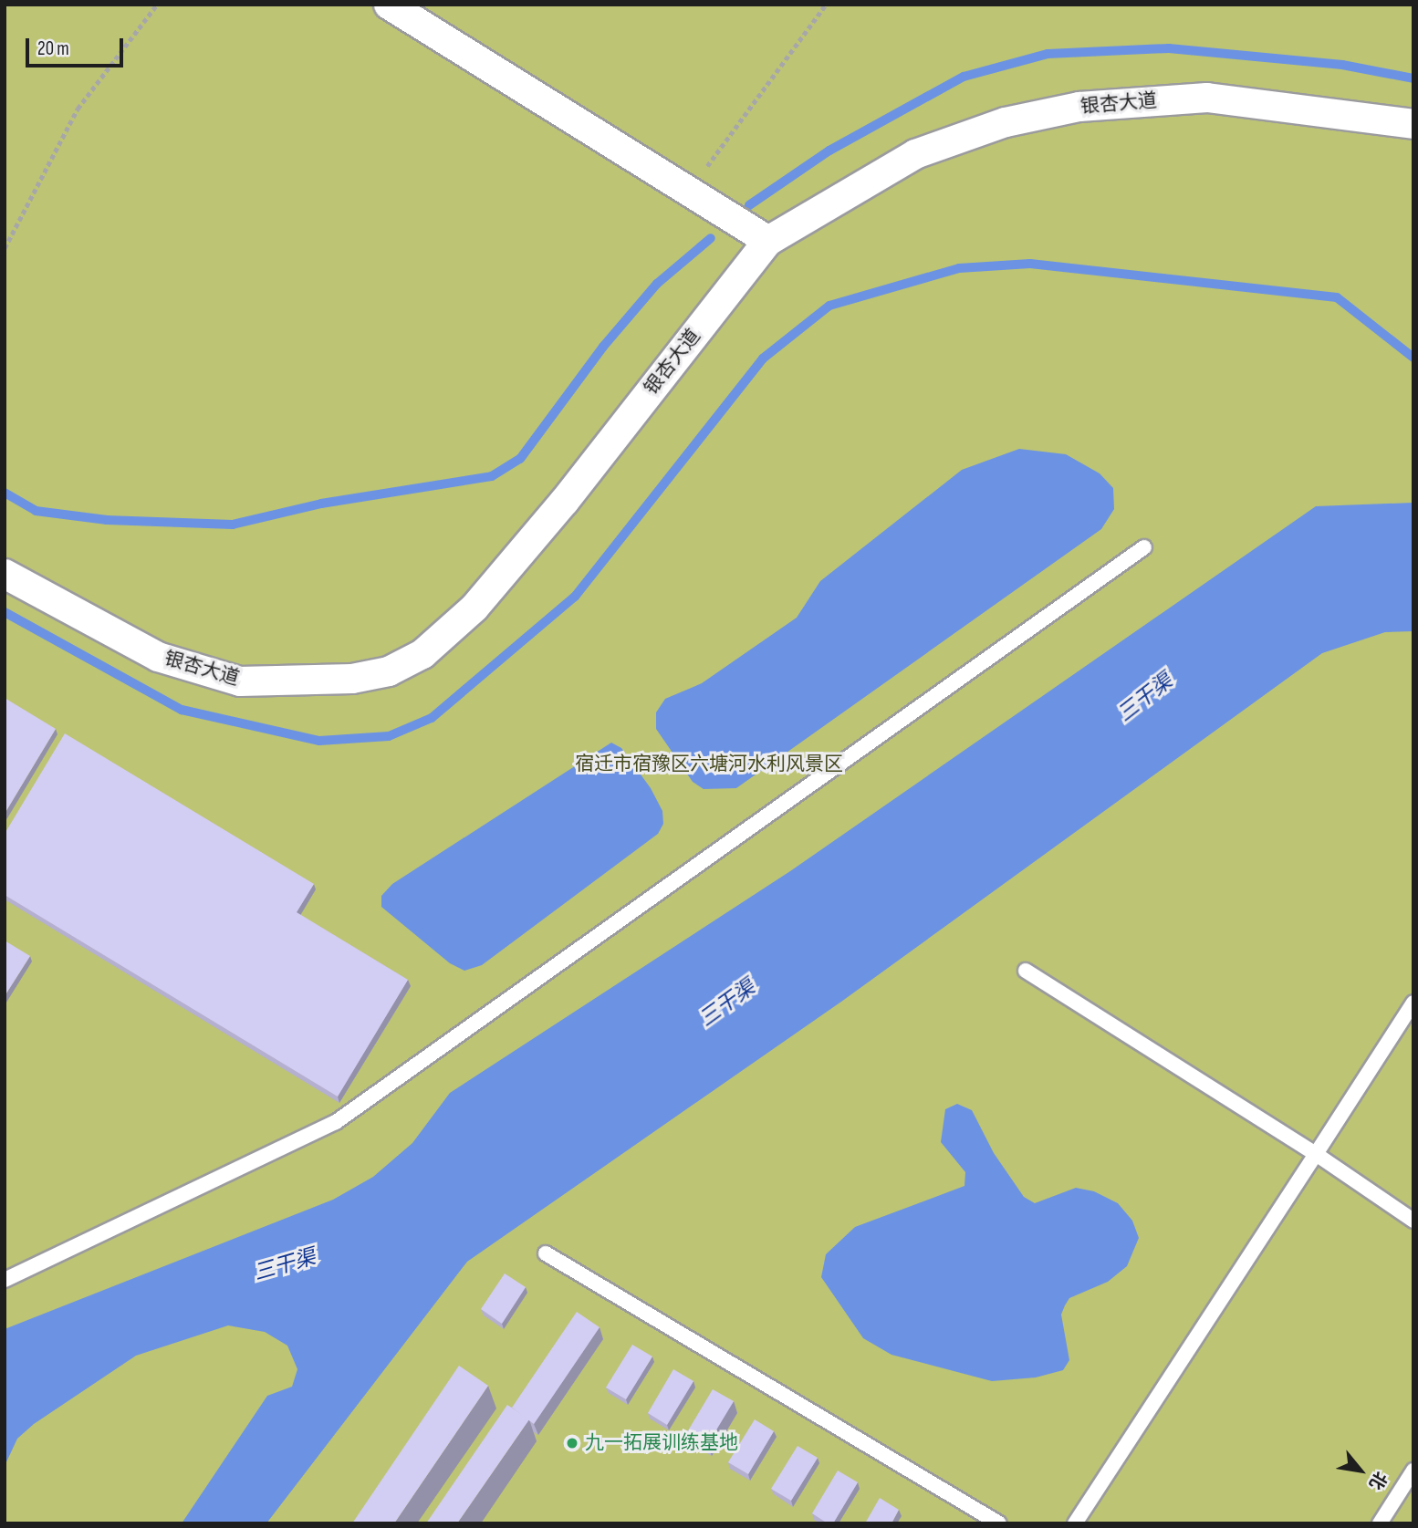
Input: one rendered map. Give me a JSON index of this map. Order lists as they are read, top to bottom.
{
  "streets": {
    "street": ["银杏大道"]
  },
  "water": ["三干渠"],
  "parks": ["宿迁市宿豫区六塘河水利风景区"],
  "places": ["九一拓展训练基地"],
  "scale_bar": "20 m",
  "north": "bottom right"
}
